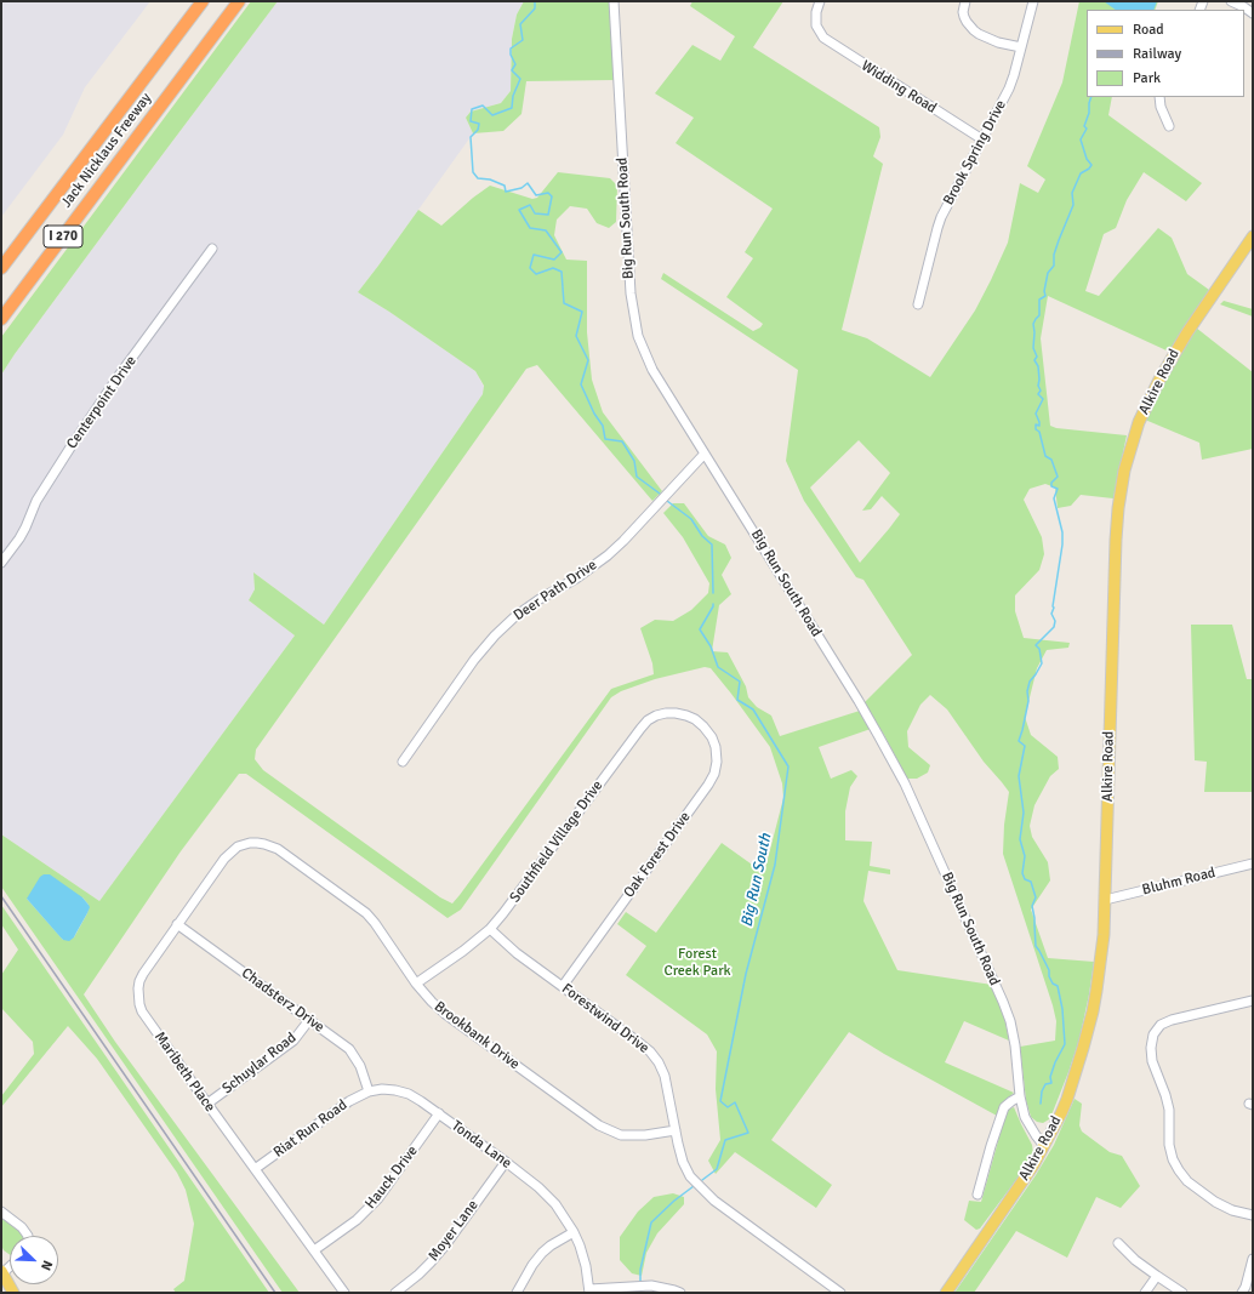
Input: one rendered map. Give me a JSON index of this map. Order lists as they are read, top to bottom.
{
  "streets": {
    "highway": ["Jack Nicklaus Freeway", "I 270"],
    "main road": ["Alkire Road"],
    "street": [
      "Widding Road",
      "Brook Spring Drive",
      "Big Run South Road",
      "Centerpoint Drive",
      "Deer Path Drive",
      "Southfield Village Drive",
      "Oak Forest Drive",
      "Bluhm Road",
      "Chadsterz Drive",
      "Forestwind Drive",
      "Brookbank Drive",
      "Schuylar Road",
      "Maribeth Place",
      "Riat Run Road",
      "Tonda Lane",
      "Hauck Drive",
      "Moyer Lane"
    ]
  },
  "crossings": [
    ["Widding Road", "Brook Spring Drive"],
    ["Big Run South Road", "Alkire Road"],
    ["Big Run South Road", "Deer Path Drive"],
    ["Alkire Road", "Bluhm Road"],
    ["Southfield Village Drive", "Oak Forest Drive"],
    ["Southfield Village Drive", "Forestwind Drive"],
    ["Southfield Village Drive", "Brookbank Drive"],
    ["Oak Forest Drive", "Forestwind Drive"],
    ["Chadsterz Drive", "Schuylar Road"],
    ["Chadsterz Drive", "Maribeth Place"],
    ["Chadsterz Drive", "Riat Run Road"],
    ["Chadsterz Drive", "Tonda Lane"],
    ["Forestwind Drive", "Brookbank Drive"],
    ["Brookbank Drive", "Maribeth Place"],
    ["Schuylar Road", "Maribeth Place"],
    ["Maribeth Place", "Riat Run Road"],
    ["Maribeth Place", "Hauck Drive"],
    ["Riat Run Road", "Tonda Lane"],
    ["Tonda Lane", "Hauck Drive"],
    ["Tonda Lane", "Moyer Lane"]
  ],
  "water": ["Big Run South"],
  "parks": ["Forest Creek Park"],
  "legend": ["Road", "Railway", "Park"],
  "north": "bottom right"
}
